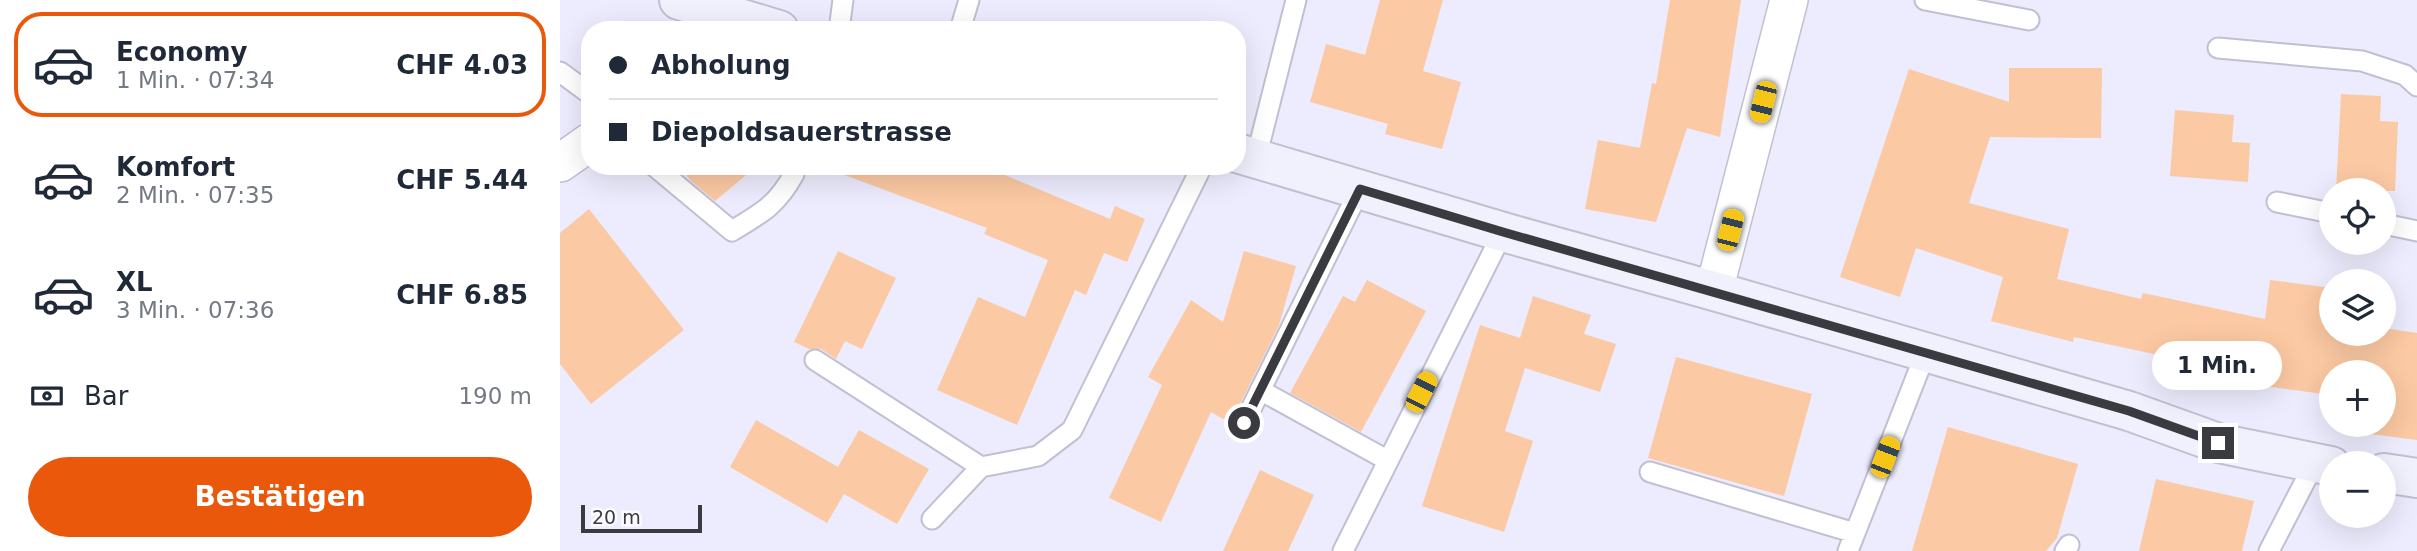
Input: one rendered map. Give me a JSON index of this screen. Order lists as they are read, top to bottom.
{
  "scale_bar": "20 m",
  "page": {
    "list": [
      {
        "name": "Economy",
        "note": "1 Min. · 07:34",
        "value": "CHF 4.03"
      },
      {
        "name": "Komfort",
        "note": "2 Min. · 07:35",
        "value": "CHF 5.44"
      },
      {
        "name": "XL",
        "note": "3 Min. · 07:36",
        "value": "CHF 6.85"
      }
    ],
    "banner": ["Abholung", "Diepoldsauerstrasse"],
    "map_buttons": ["+", "−"],
    "bubble": "1 Min.",
    "pay": ["Bar", "190 m"],
    "buttons": "Bestätigen",
    "scale": "20 m"
  }
}
